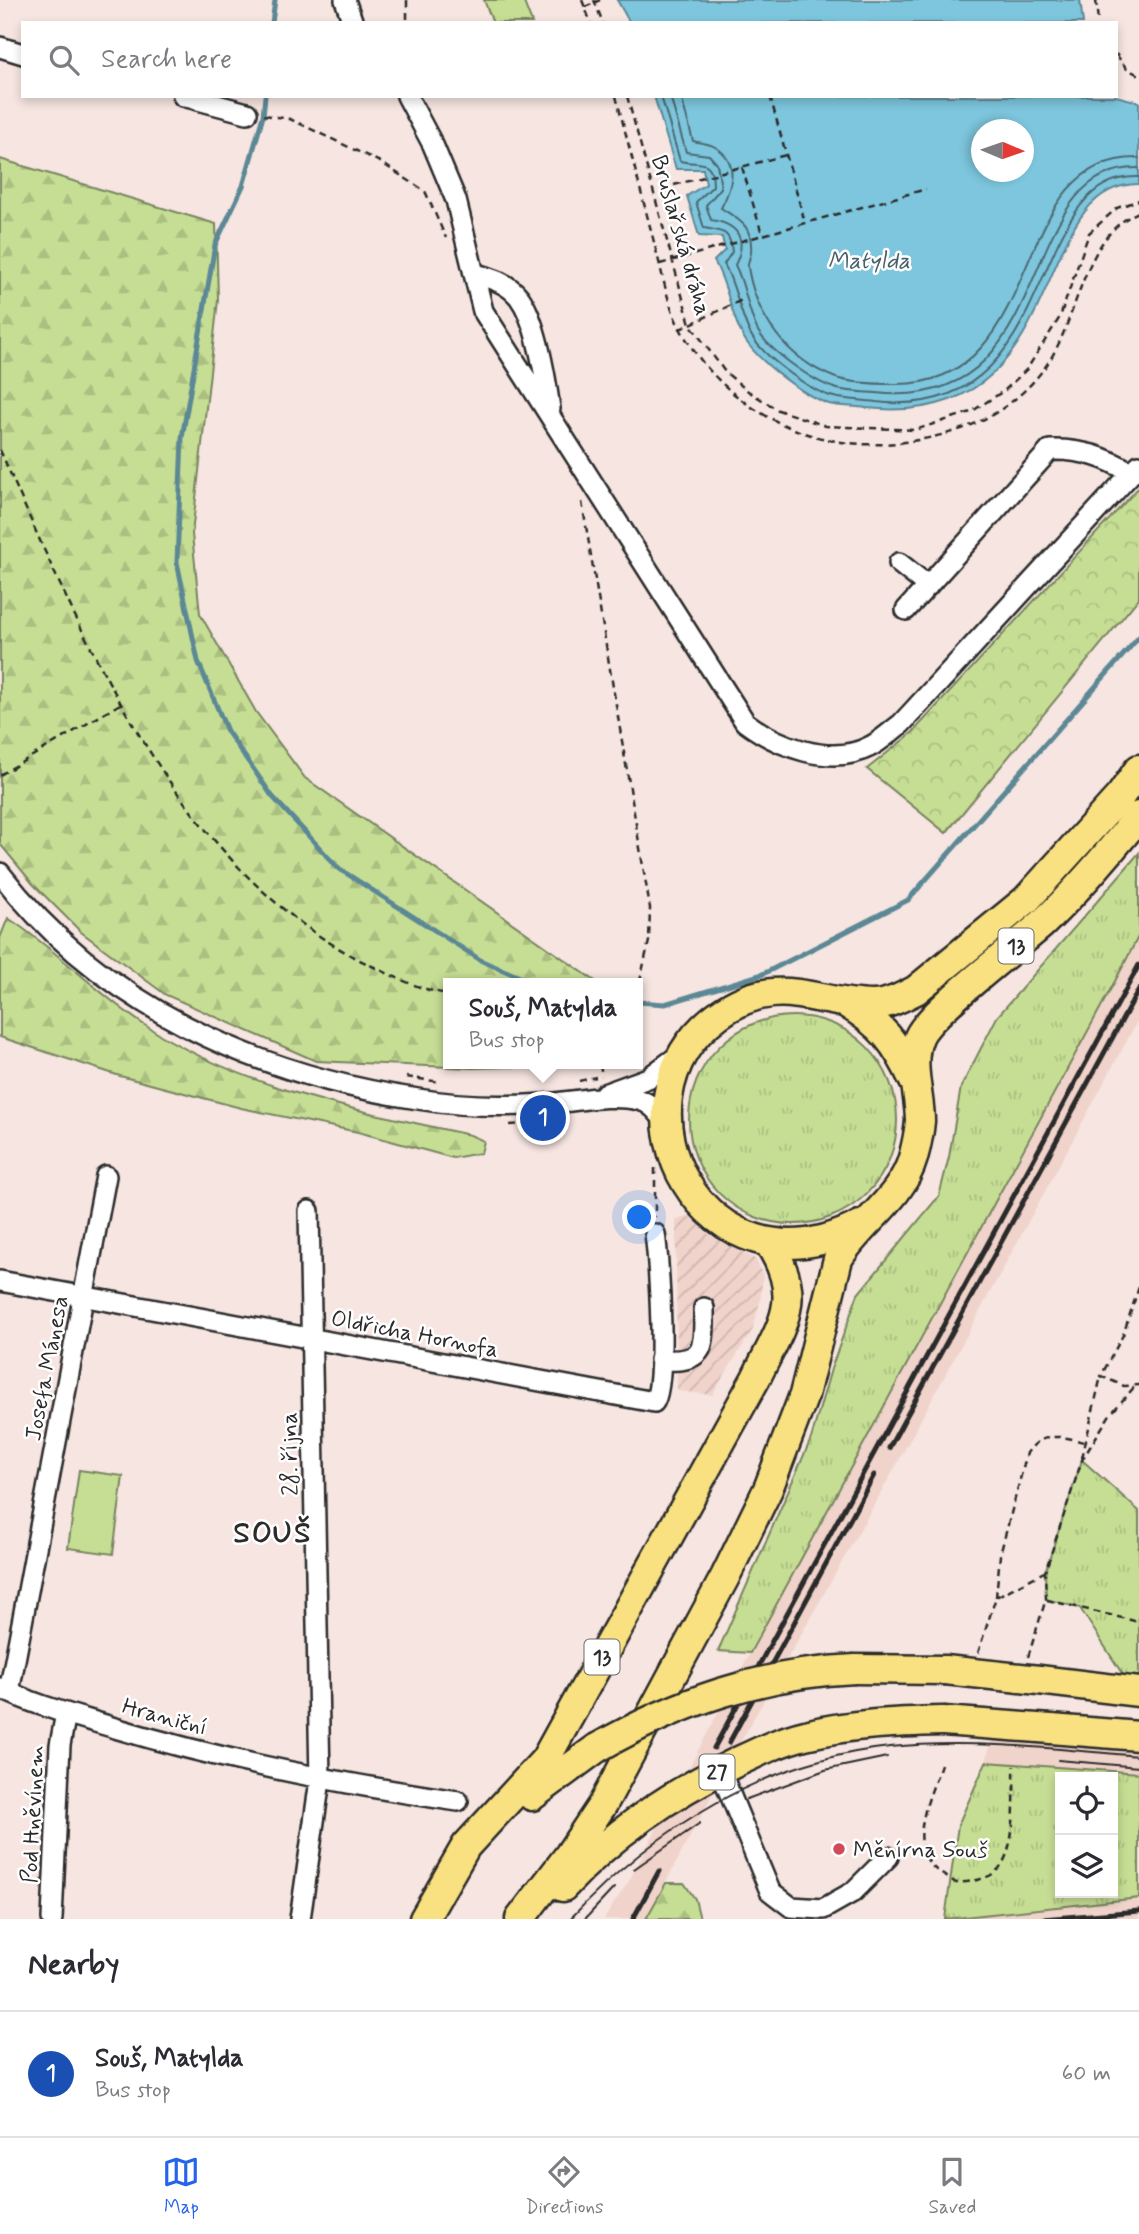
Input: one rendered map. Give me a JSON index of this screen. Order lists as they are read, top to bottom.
{
  "streets": {
    "highway": ["13", "27"],
    "street": [
      "Oldřicha Hornofa",
      "Josefa Mánesa",
      "28. října",
      "Hraniční",
      "Pod Hněvínem"
    ],
    "path": ["Bruslařská dráha"]
  },
  "crossings": [
    ["Oldřicha Hornofa", "Josefa Mánesa"],
    ["Oldřicha Hornofa", "28. října"],
    ["Josefa Mánesa", "Hraniční"],
    ["28. října", "Hraniční"],
    ["Hraniční", "Pod Hněvínem"]
  ],
  "districts": ["SOUŠ"],
  "water": ["Matylda"],
  "places": ["Měnírna Souš"],
  "north": "right",
  "page": {
    "search": "Search here",
    "popup": ["Souš, Matylda", "Bus stop"],
    "pins": "1",
    "heading": "Nearby",
    "list": [
      {
        "mark": "1",
        "name": "Souš, Matylda",
        "note": "Bus stop",
        "value": "60 m"
      }
    ],
    "nav": ["Map", "Directions", "Saved"]
  }
}
